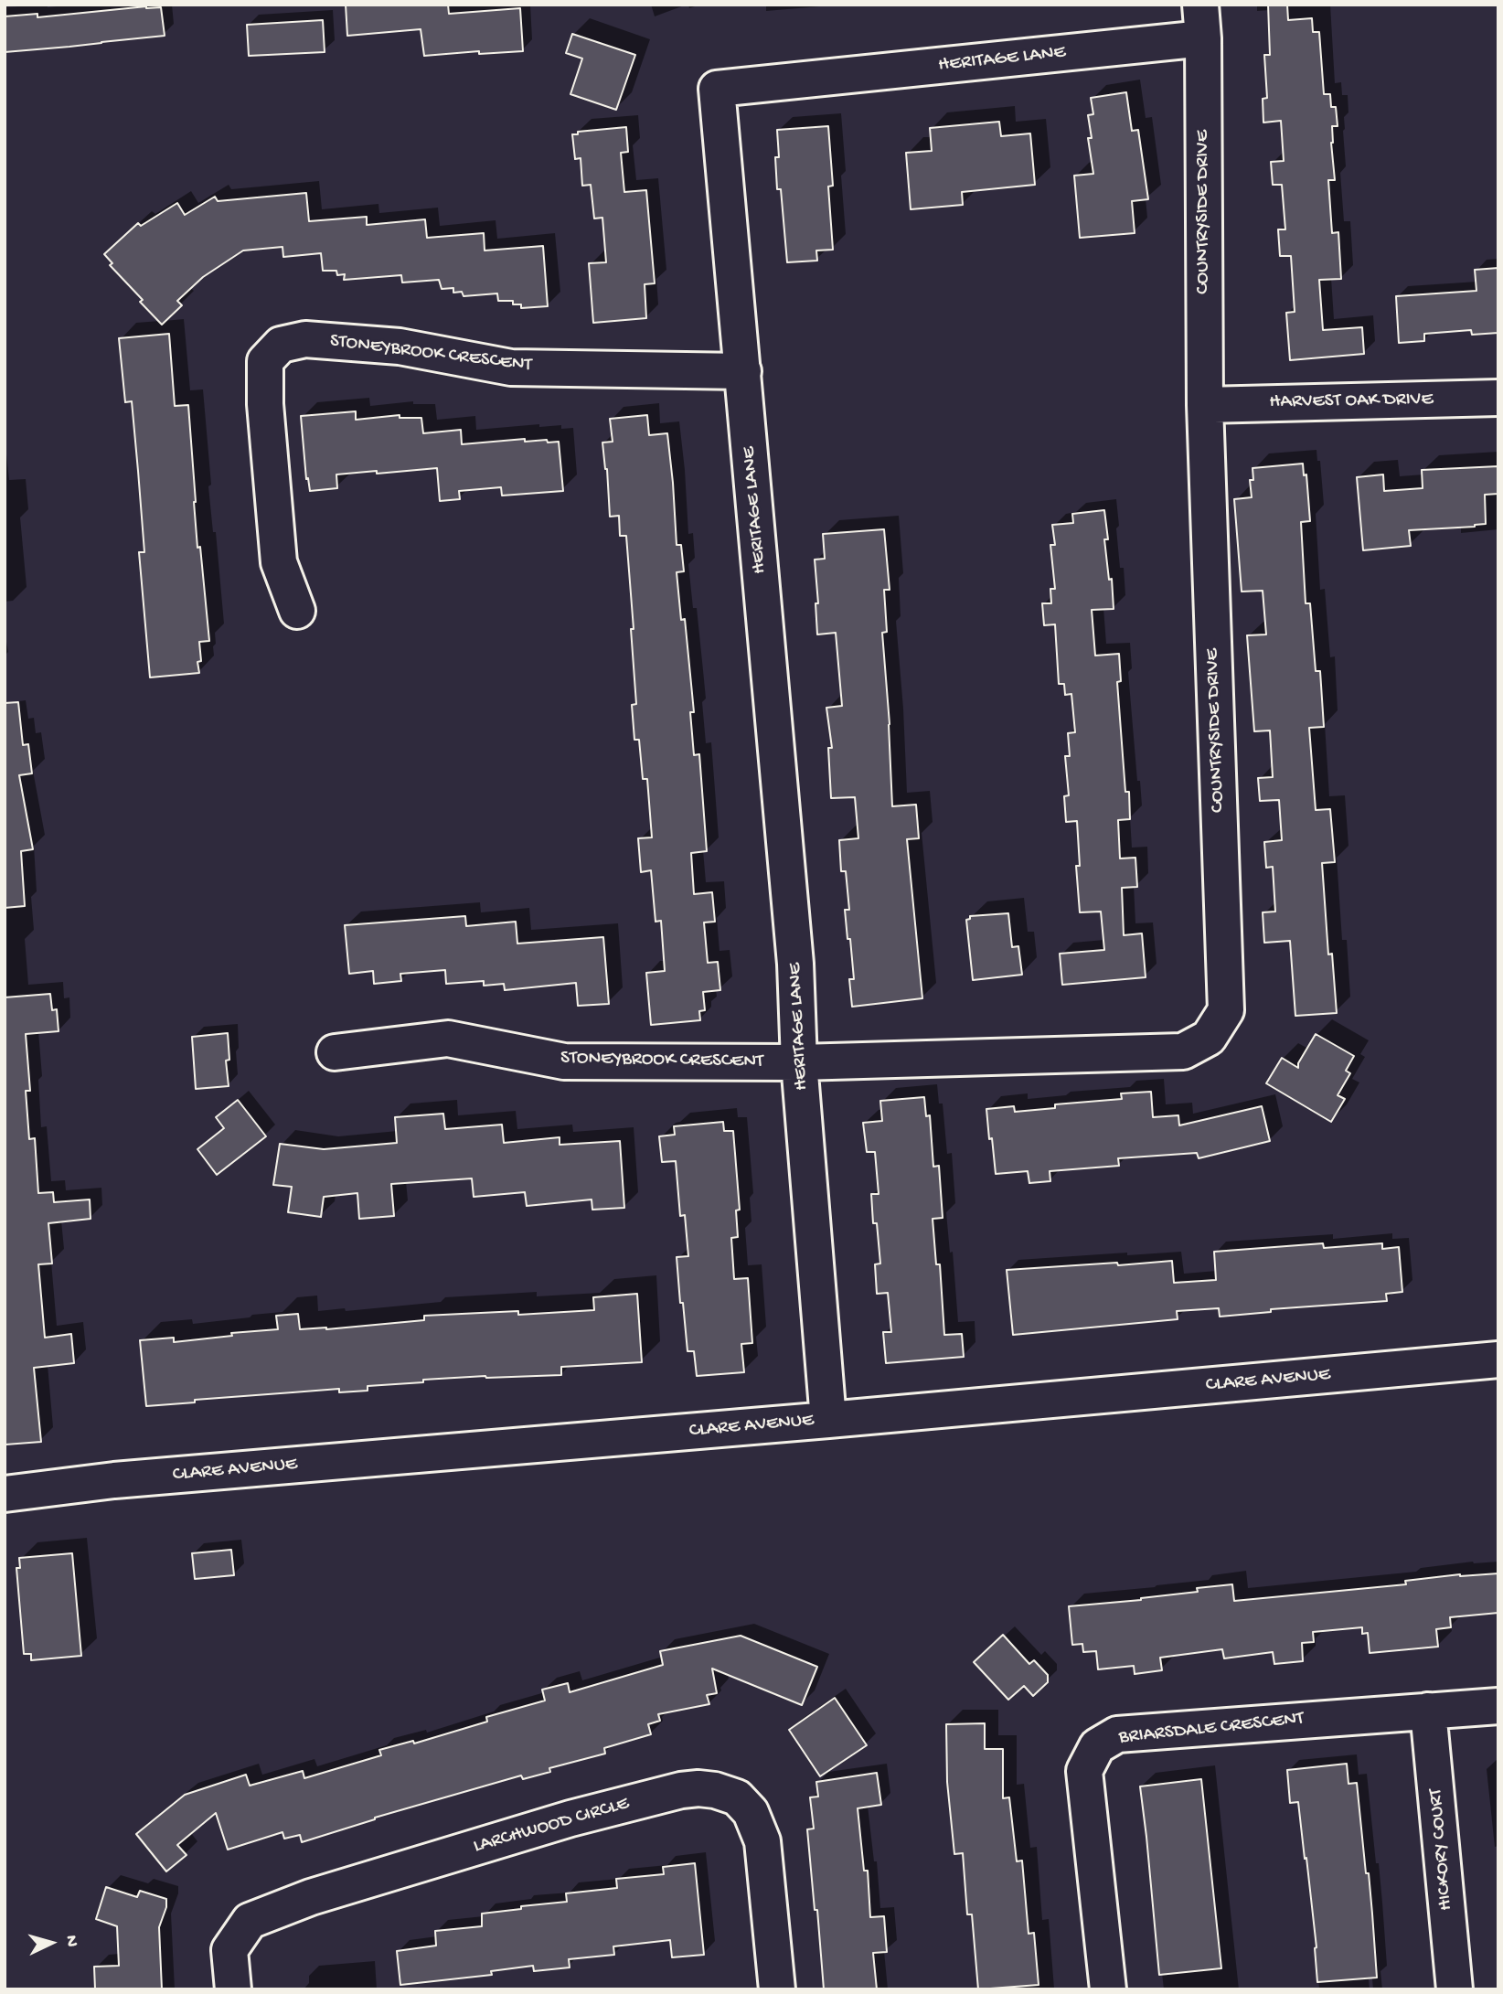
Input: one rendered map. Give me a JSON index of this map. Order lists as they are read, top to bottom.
{
  "streets": {
    "street": [
      "HERITAGE LANE",
      "COUNTRYSIDE DRIVE",
      "STONEYBROOK CRESCENT",
      "HARVEST OAK DRIVE",
      "CLARE AVENUE",
      "BRIARSDALE CRESCENT",
      "LARCHWOOD CIRCLE",
      "HICKORY COURT"
    ]
  },
  "crossings": [
    ["HERITAGE LANE", "COUNTRYSIDE DRIVE"],
    ["HERITAGE LANE", "STONEYBROOK CRESCENT"],
    ["HERITAGE LANE", "CLARE AVENUE"],
    ["COUNTRYSIDE DRIVE", "STONEYBROOK CRESCENT"],
    ["COUNTRYSIDE DRIVE", "HARVEST OAK DRIVE"],
    ["BRIARSDALE CRESCENT", "HICKORY COURT"]
  ],
  "north": "right"
}
